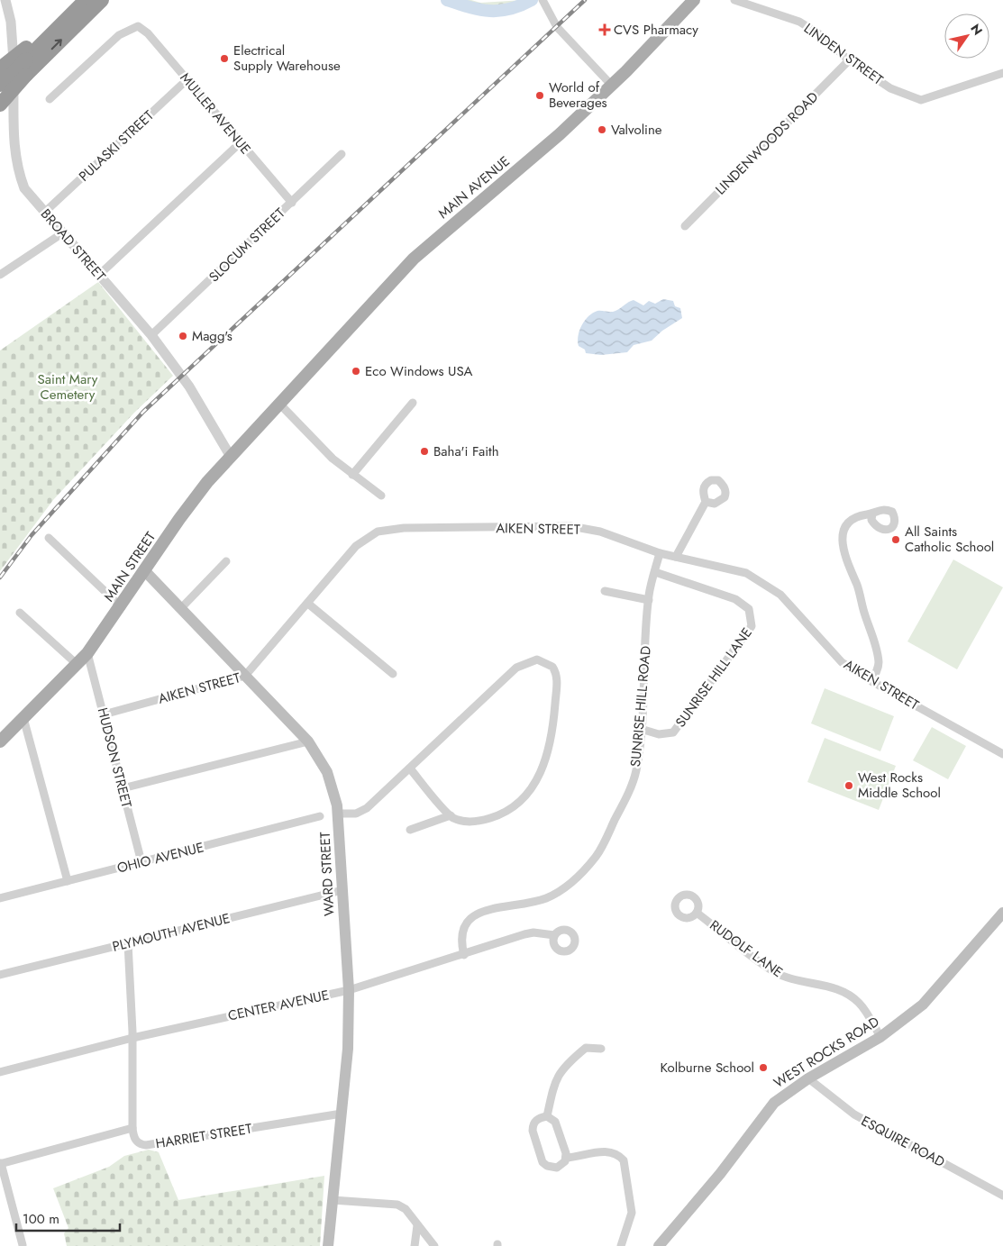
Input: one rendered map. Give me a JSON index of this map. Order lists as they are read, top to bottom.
{
  "streets": {
    "main road": [
      "MAIN AVENUE",
      "MAIN STREET",
      "WARD STREET",
      "WEST ROCKS ROAD"
    ],
    "street": [
      "LINDEN STREET",
      "MULLER AVENUE",
      "LINDENWOODS ROAD",
      "PULASKI STREET",
      "BROAD STREET",
      "SLOCUM STREET",
      "AIKEN STREET",
      "SUNRISE HILL LANE",
      "SUNRISE HILL ROAD",
      "HUDSON STREET",
      "OHIO AVENUE",
      "PLYMOUTH AVENUE",
      "RUDOLF LANE",
      "CENTER AVENUE",
      "HARRIET STREET",
      "ESQUIRE ROAD"
    ]
  },
  "crossings": [
    ["LINDEN STREET", "LINDENWOODS ROAD"],
    ["MULLER AVENUE", "PULASKI STREET"],
    ["MULLER AVENUE", "SLOCUM STREET"],
    ["PULASKI STREET", "BROAD STREET"],
    ["MAIN AVENUE", "MAIN STREET"],
    ["BROAD STREET", "SLOCUM STREET"],
    ["BROAD STREET", "MAIN STREET"],
    ["AIKEN STREET", "SUNRISE HILL ROAD"],
    ["AIKEN STREET", "HUDSON STREET"],
    ["AIKEN STREET", "WARD STREET"],
    ["MAIN STREET", "HUDSON STREET"],
    ["MAIN STREET", "WARD STREET"],
    ["SUNRISE HILL LANE", "SUNRISE HILL ROAD"],
    ["SUNRISE HILL ROAD", "CENTER AVENUE"],
    ["HUDSON STREET", "OHIO AVENUE"],
    ["WARD STREET", "PLYMOUTH AVENUE"],
    ["WARD STREET", "CENTER AVENUE"],
    ["WARD STREET", "HARRIET STREET"],
    ["RUDOLF LANE", "WEST ROCKS ROAD"],
    ["WEST ROCKS ROAD", "ESQUIRE ROAD"]
  ],
  "parks": ["Saint Mary Cemetery"],
  "places": {
    "health": ["CVS Pharmacy"],
    "other": [
      "Electrical Supply Warehouse",
      "World of Beverages",
      "Valvoline",
      "Magg's",
      "Eco Windows USA",
      "Baha'i Faith",
      "All Saints Catholic School",
      "West Rocks Middle School",
      "Kolburne School"
    ]
  },
  "scale_bar": "100 m",
  "north": "top right"
}
